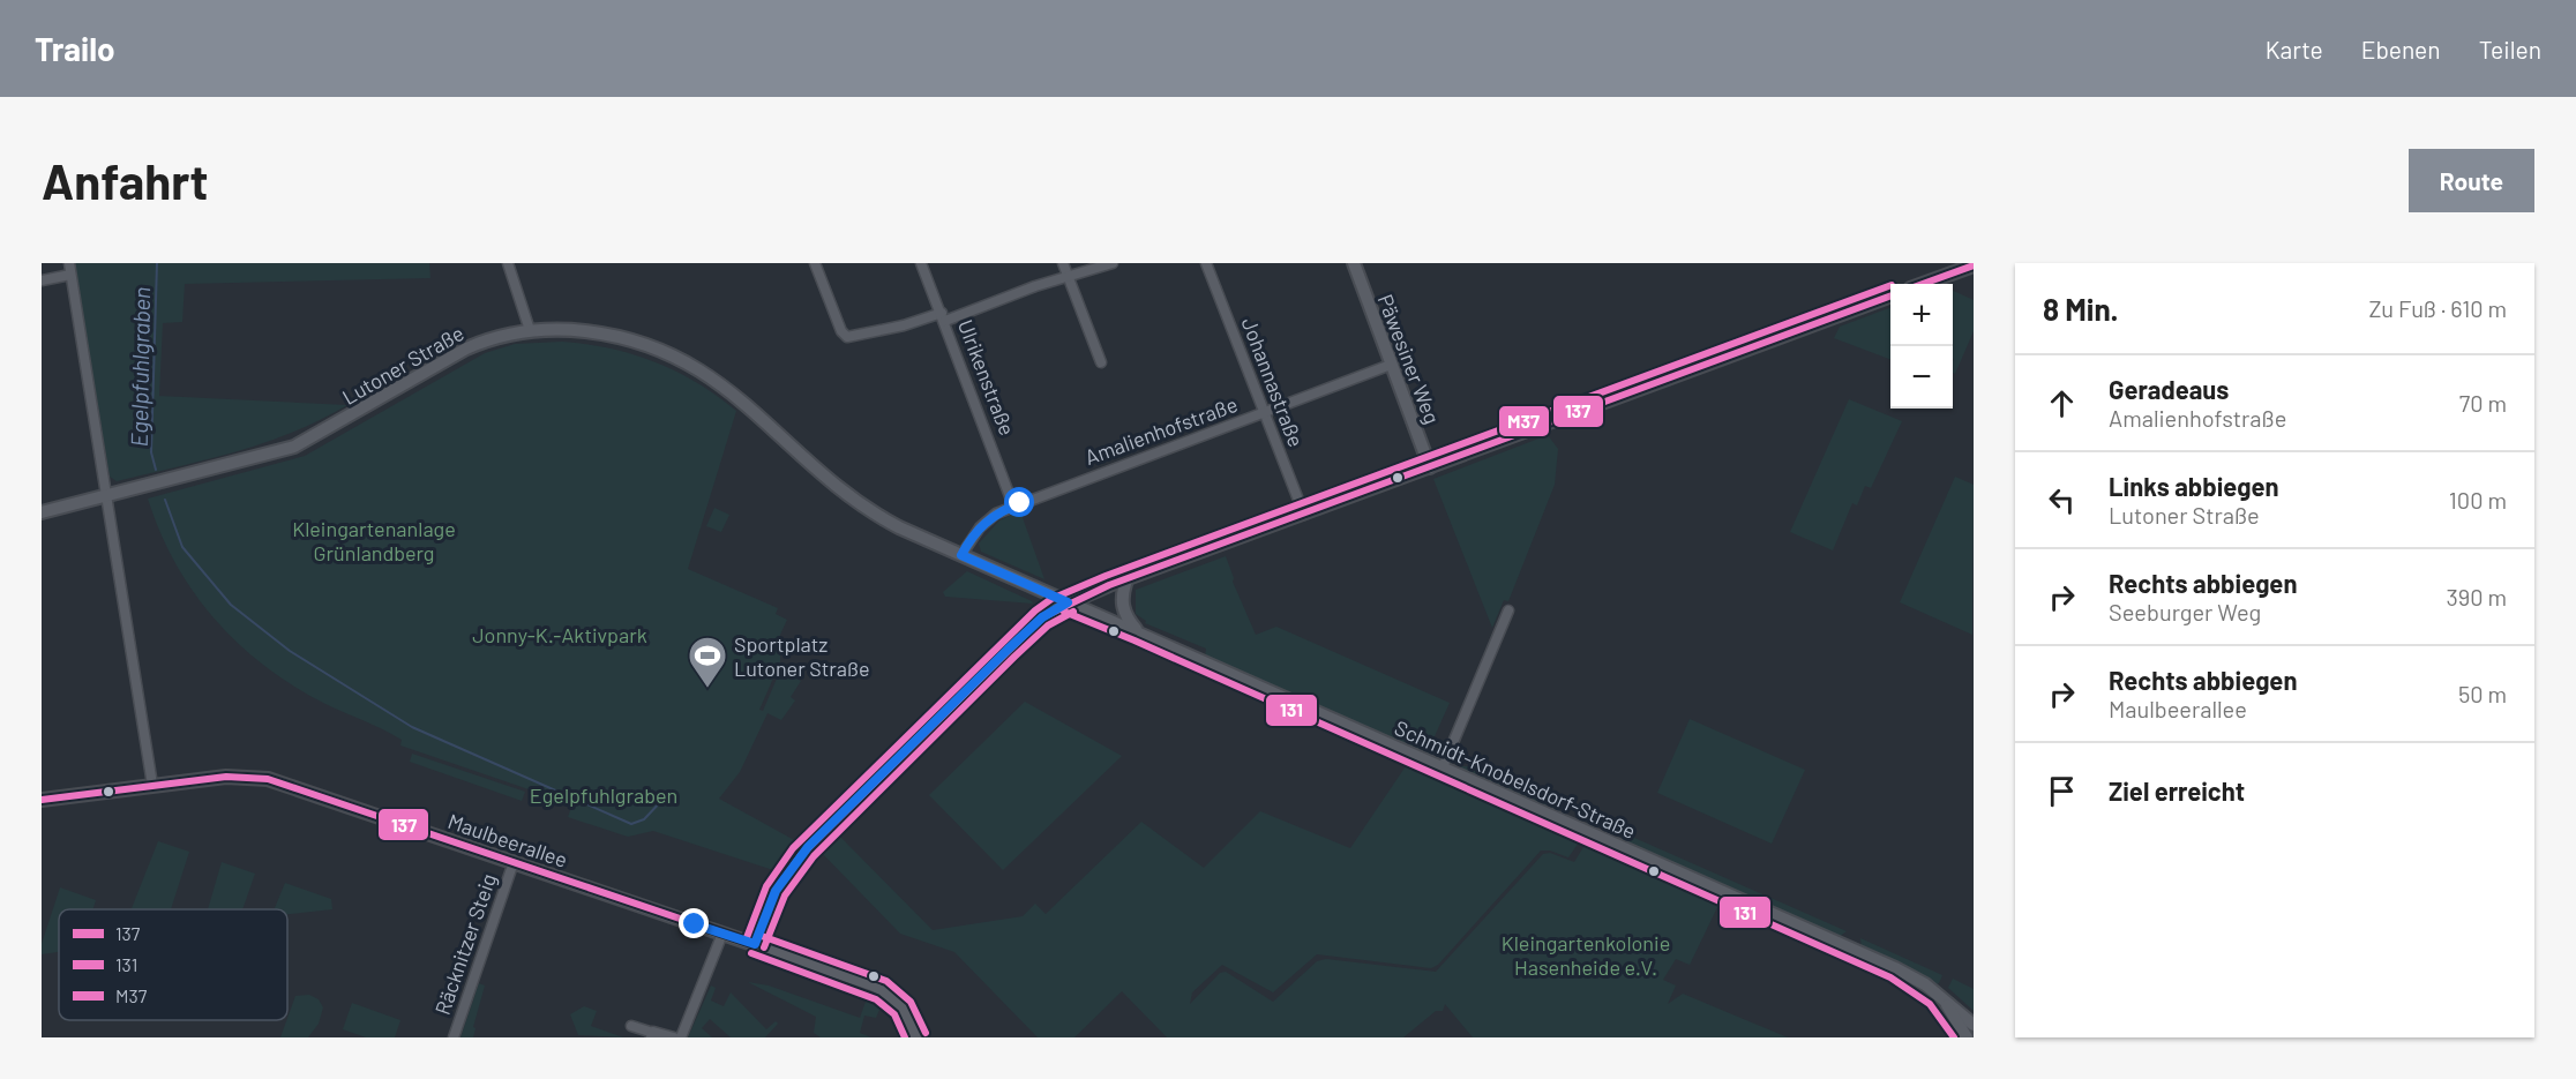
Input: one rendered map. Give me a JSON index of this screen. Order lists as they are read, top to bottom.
{
  "streets": {
    "street": [
      "Päwesiner Weg",
      "Lutoner Straße",
      "Ulrikenstraße",
      "Johannastraße",
      "Amalienhofstraße",
      "Schmidt-Knobelsdorf-Straße",
      "Maulbeerallee",
      "Räcknitzer Steig"
    ]
  },
  "crossings": [
    ["Päwesiner Weg", "Amalienhofstraße"],
    ["Lutoner Straße", "Amalienhofstraße"],
    ["Lutoner Straße", "Schmidt-Knobelsdorf-Straße"],
    ["Ulrikenstraße", "Amalienhofstraße"],
    ["Johannastraße", "Amalienhofstraße"],
    ["Maulbeerallee", "Räcknitzer Steig"]
  ],
  "water": ["Egelpfuhlgraben"],
  "parks": [
    "Kleingartenanlage Grünlandberg",
    "Jonny-K.-Aktivpark",
    "Egelpfuhlgraben",
    "Kleingartenkolonie Hasenheide e.V."
  ],
  "places": {
    "sports": ["Sportplatz Lutoner Straße"]
  },
  "lines": ["transit line 137", "transit line M37", "transit line 131"],
  "legend": ["137", "131", "M37"],
  "page": {
    "header": "Trailo",
    "nav": ["Karte", "Ebenen", "Teilen"],
    "buttons": "Route",
    "title": "Anfahrt",
    "heading": ["8 Min.", "Zu Fuß · 610 m"],
    "map_buttons": ["+", "−"],
    "list": [
      ["Geradeaus", "Amalienhofstraße", "70 m"],
      ["Links abbiegen", "Lutoner Straße", "100 m"],
      ["Rechts abbiegen", "Seeburger Weg", "390 m"],
      ["Rechts abbiegen", "Maulbeerallee", "50 m"],
      "Ziel erreicht"
    ]
  }
}
